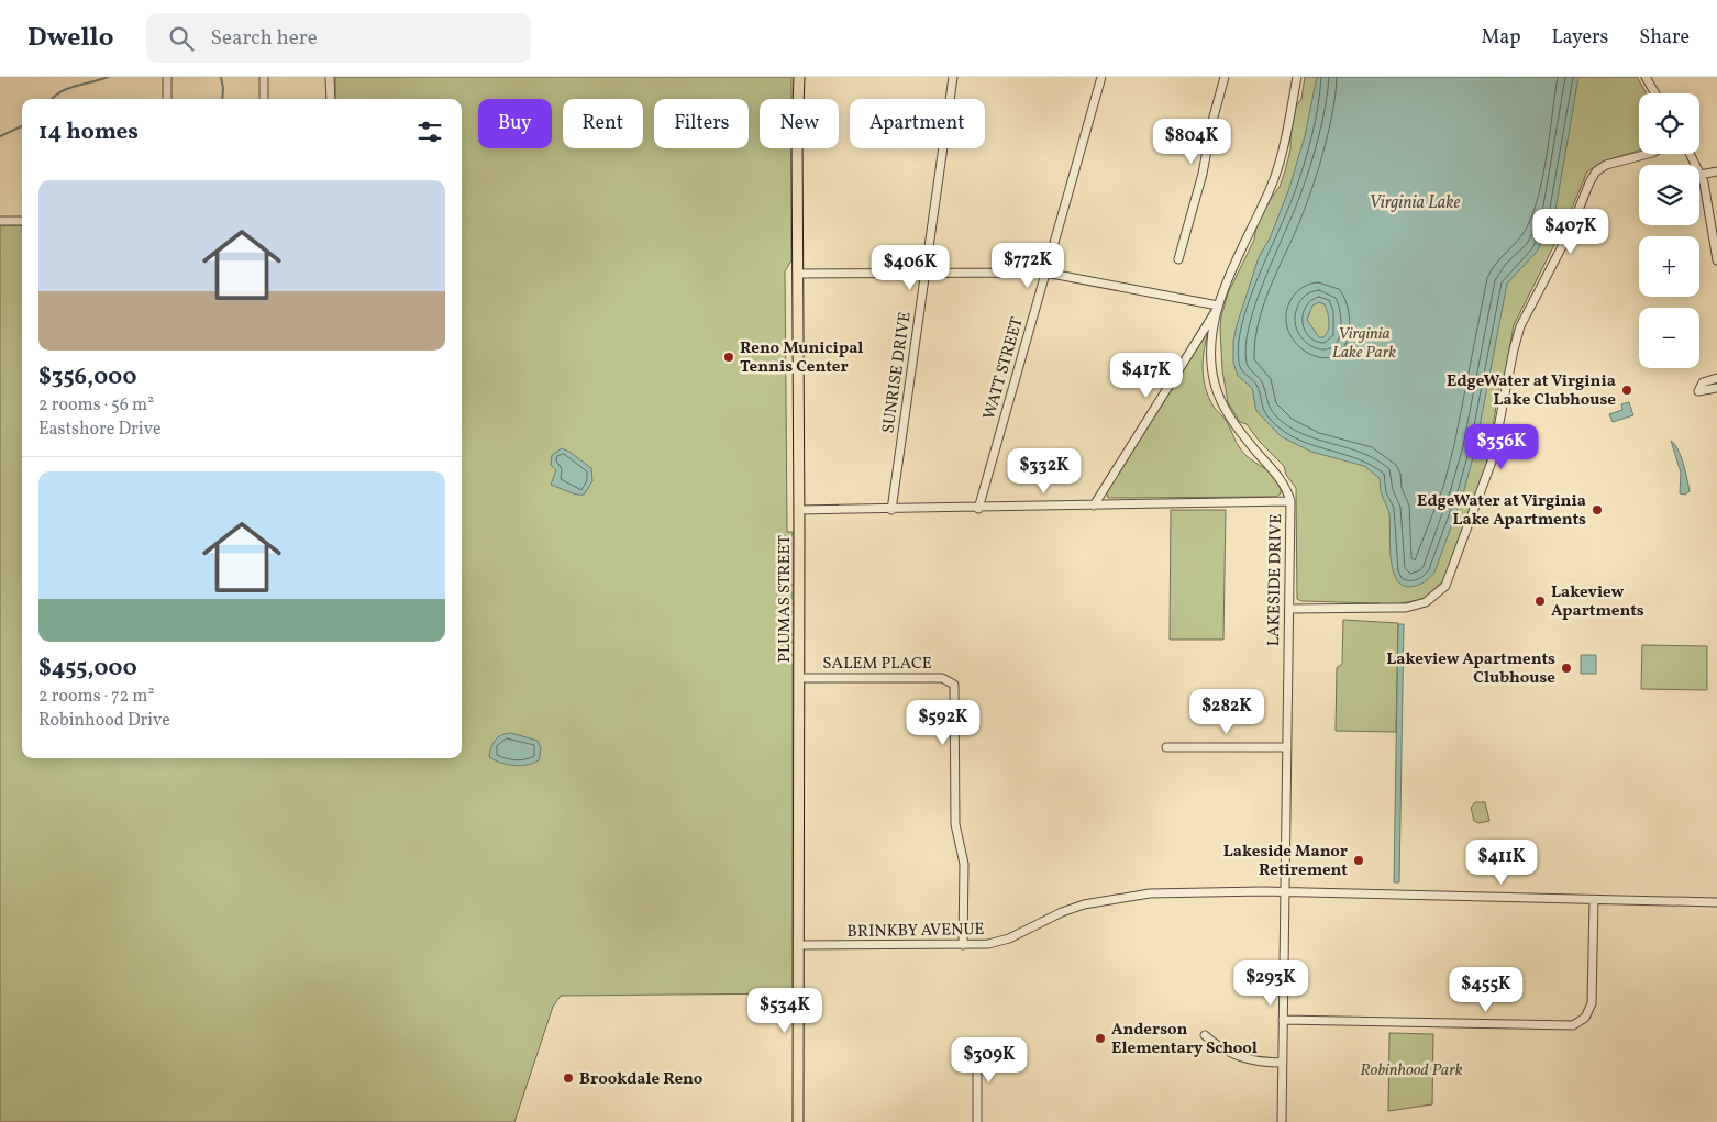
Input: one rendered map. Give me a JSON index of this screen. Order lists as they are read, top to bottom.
{
  "streets": {
    "main road": ["PLUMAS STREET"],
    "street": [
      "WATT STREET",
      "SUNRISE DRIVE",
      "LAKESIDE DRIVE",
      "SALEM PLACE",
      "BRINKBY AVENUE"
    ]
  },
  "crossings": [
    ["LAKESIDE DRIVE", "BRINKBY AVENUE"],
    ["PLUMAS STREET", "SALEM PLACE"],
    ["PLUMAS STREET", "BRINKBY AVENUE"],
    ["SALEM PLACE", "BRINKBY AVENUE"]
  ],
  "water": ["Virginia Lake"],
  "parks": ["Virginia Lake Park", "Robinhood Park"],
  "places": [
    "Reno Municipal Tennis Center",
    "EdgeWater at Virginia Lake Clubhouse",
    "EdgeWater at Virginia Lake Apartments",
    "Lakeview Apartments",
    "Lakeview Apartments Clubhouse",
    "Lakeside Manor Retirement",
    "Anderson Elementary School",
    "Brookdale Reno"
  ],
  "page": {
    "header": "Dwello",
    "search": "Search here",
    "nav": ["Map", "Layers", "Share"],
    "map_buttons": ["+", "−"],
    "chip": [
      "Buy",
      "Rent",
      "Filters",
      "New",
      "Apartment"
    ],
    "heading": "14 homes",
    "price": [
      "$804K",
      "$407K",
      "$772K",
      "$406K",
      "$417K",
      "$356K",
      "$332K",
      "$282K",
      "$592K",
      "$411K",
      "$293K",
      "$455K",
      "$534K",
      "$309K"
    ],
    "list": [
      {
        "name": "$356,000",
        "note": "2 rooms · 56 m² · Eastshore Drive"
      },
      {
        "name": "$455,000",
        "note": "2 rooms · 72 m² · Robinhood Drive"
      }
    ]
  }
}
